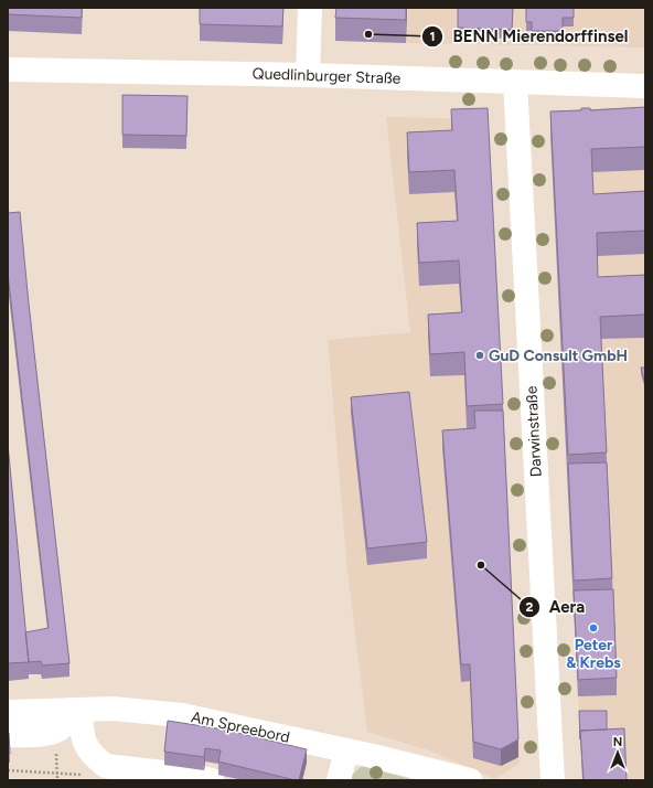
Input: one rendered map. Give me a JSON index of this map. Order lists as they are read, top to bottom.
{
  "streets": {
    "street": ["Quedlinburger Straße", "Darwinstraße", "Am Spreebord"]
  },
  "crossings": [
    ["Quedlinburger Straße", "Darwinstraße"]
  ],
  "places": [
    "BENN Mierendorffinsel",
    "GuD Consult GmbH",
    "Aera",
    "Peter & Krebs"
  ],
  "north": "top"
}
